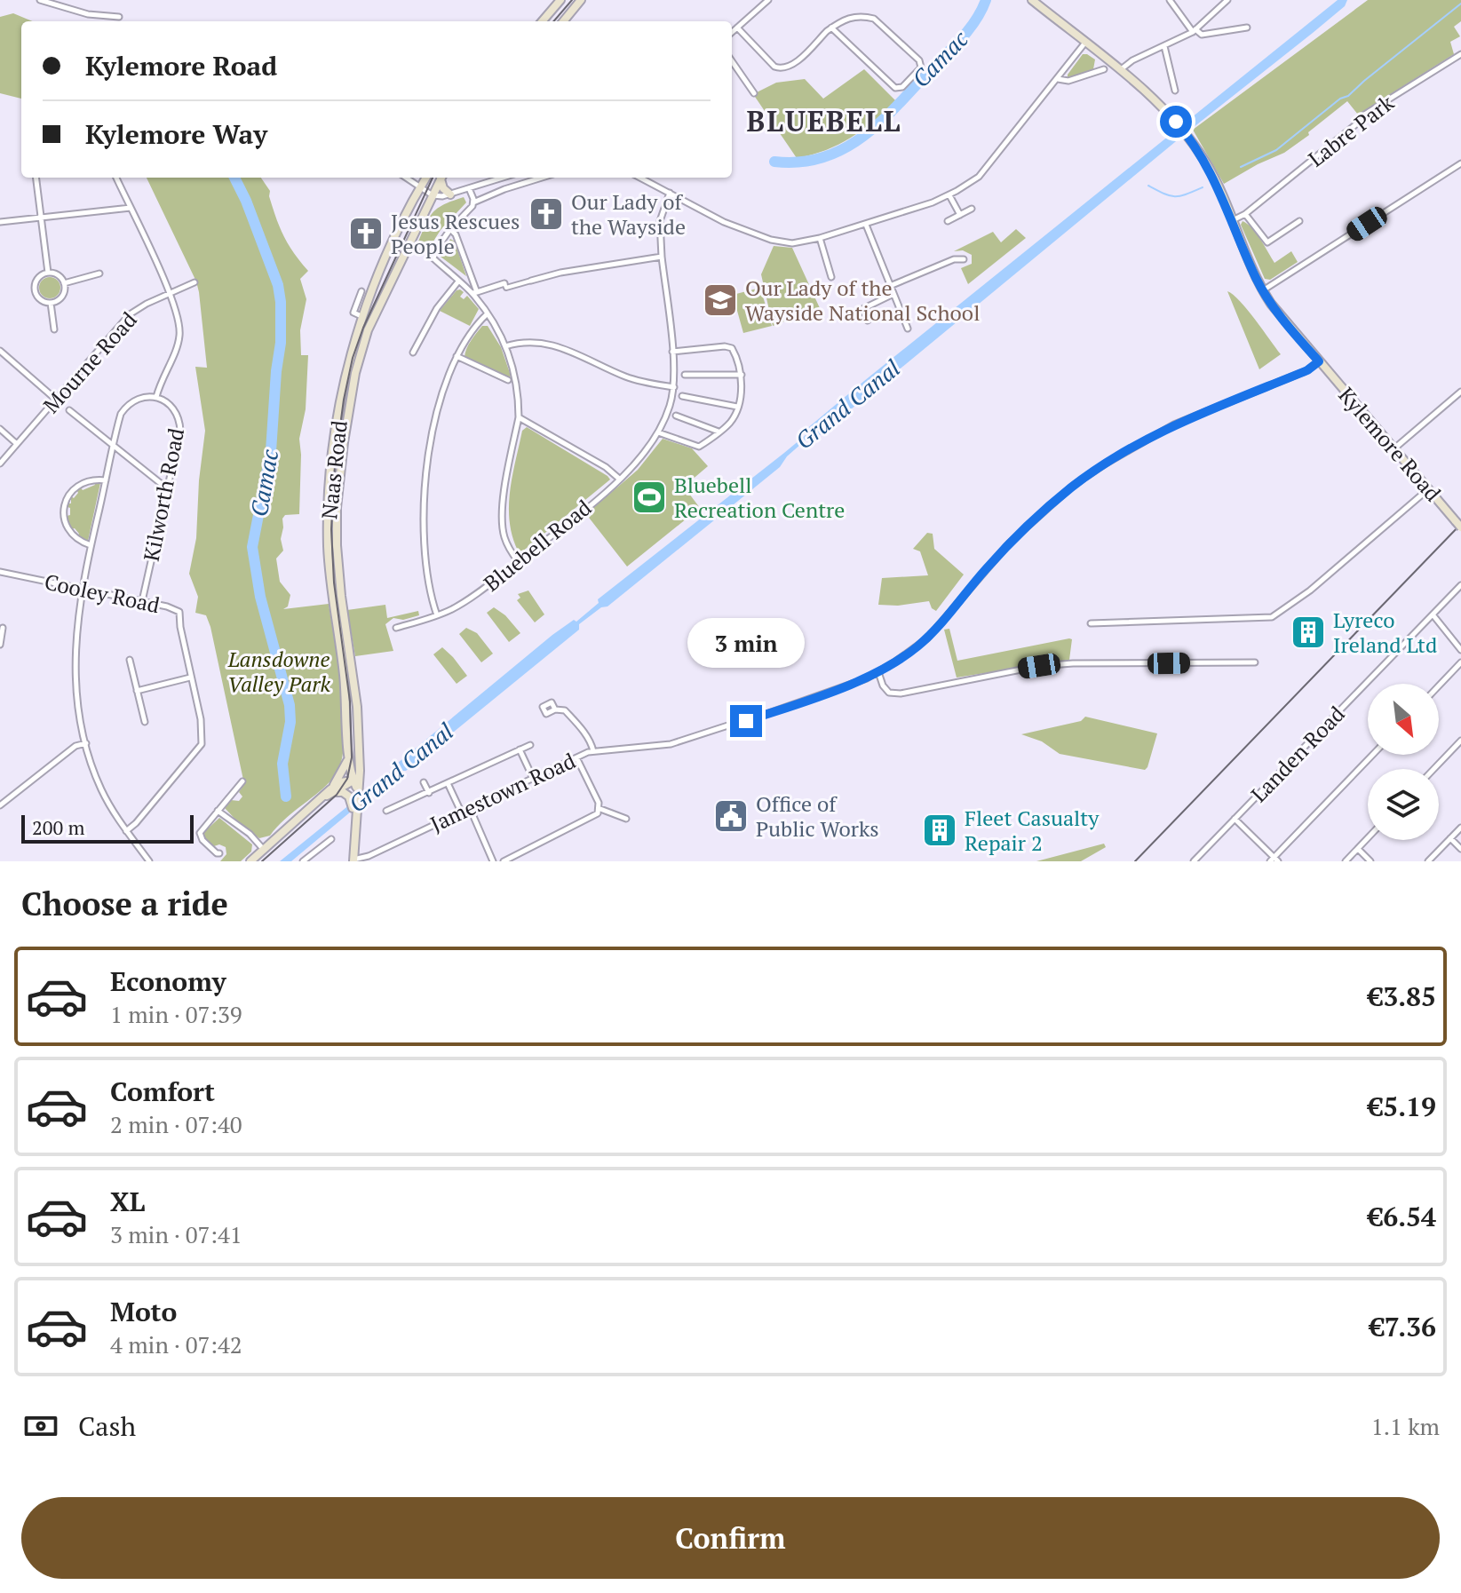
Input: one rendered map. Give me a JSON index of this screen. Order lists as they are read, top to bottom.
{
  "streets": {
    "main road": ["Kylemore Road", "Naas Road"],
    "street": [
      "Labre Park",
      "Mourne Road",
      "Kilworth Road",
      "Bluebell Road",
      "Cooley Road",
      "Landen Road",
      "Jamestown Road"
    ]
  },
  "crossings": [
    ["Labre Park", "Kylemore Road"],
    ["Mourne Road", "Kilworth Road"],
    ["Naas Road", "Jamestown Road"],
    ["Kilworth Road", "Cooley Road"]
  ],
  "districts": ["BLUEBELL"],
  "water": ["Camac", "Grand Canal"],
  "parks": ["Lansdowne Valley Park"],
  "places": {
    "church": ["Our Lady of the Wayside", "Jesus Rescues People"],
    "school or university": ["Our Lady of the Wayside National School"],
    "sports": ["Bluebell Recreation Centre"],
    "building": ["Lyreco Ireland Ltd", "Fleet Casualty Repair 2"],
    "public building": ["Office of Public Works"]
  },
  "scale_bar": "200 m",
  "north": "bottom right",
  "page": {
    "banner": ["Kylemore Road", "Kylemore Way"],
    "bubble": "3 min",
    "scale": "200 m",
    "heading": "Choose a ride",
    "list": [
      {
        "name": "Economy",
        "note": "1 min · 07:39",
        "value": "€3.85"
      },
      {
        "name": "Comfort",
        "note": "2 min · 07:40",
        "value": "€5.19"
      },
      {
        "name": "XL",
        "note": "3 min · 07:41",
        "value": "€6.54"
      },
      {
        "name": "Moto",
        "note": "4 min · 07:42",
        "value": "€7.36"
      }
    ],
    "pay": ["Cash", "1.1 km"],
    "buttons": "Confirm"
  }
}
